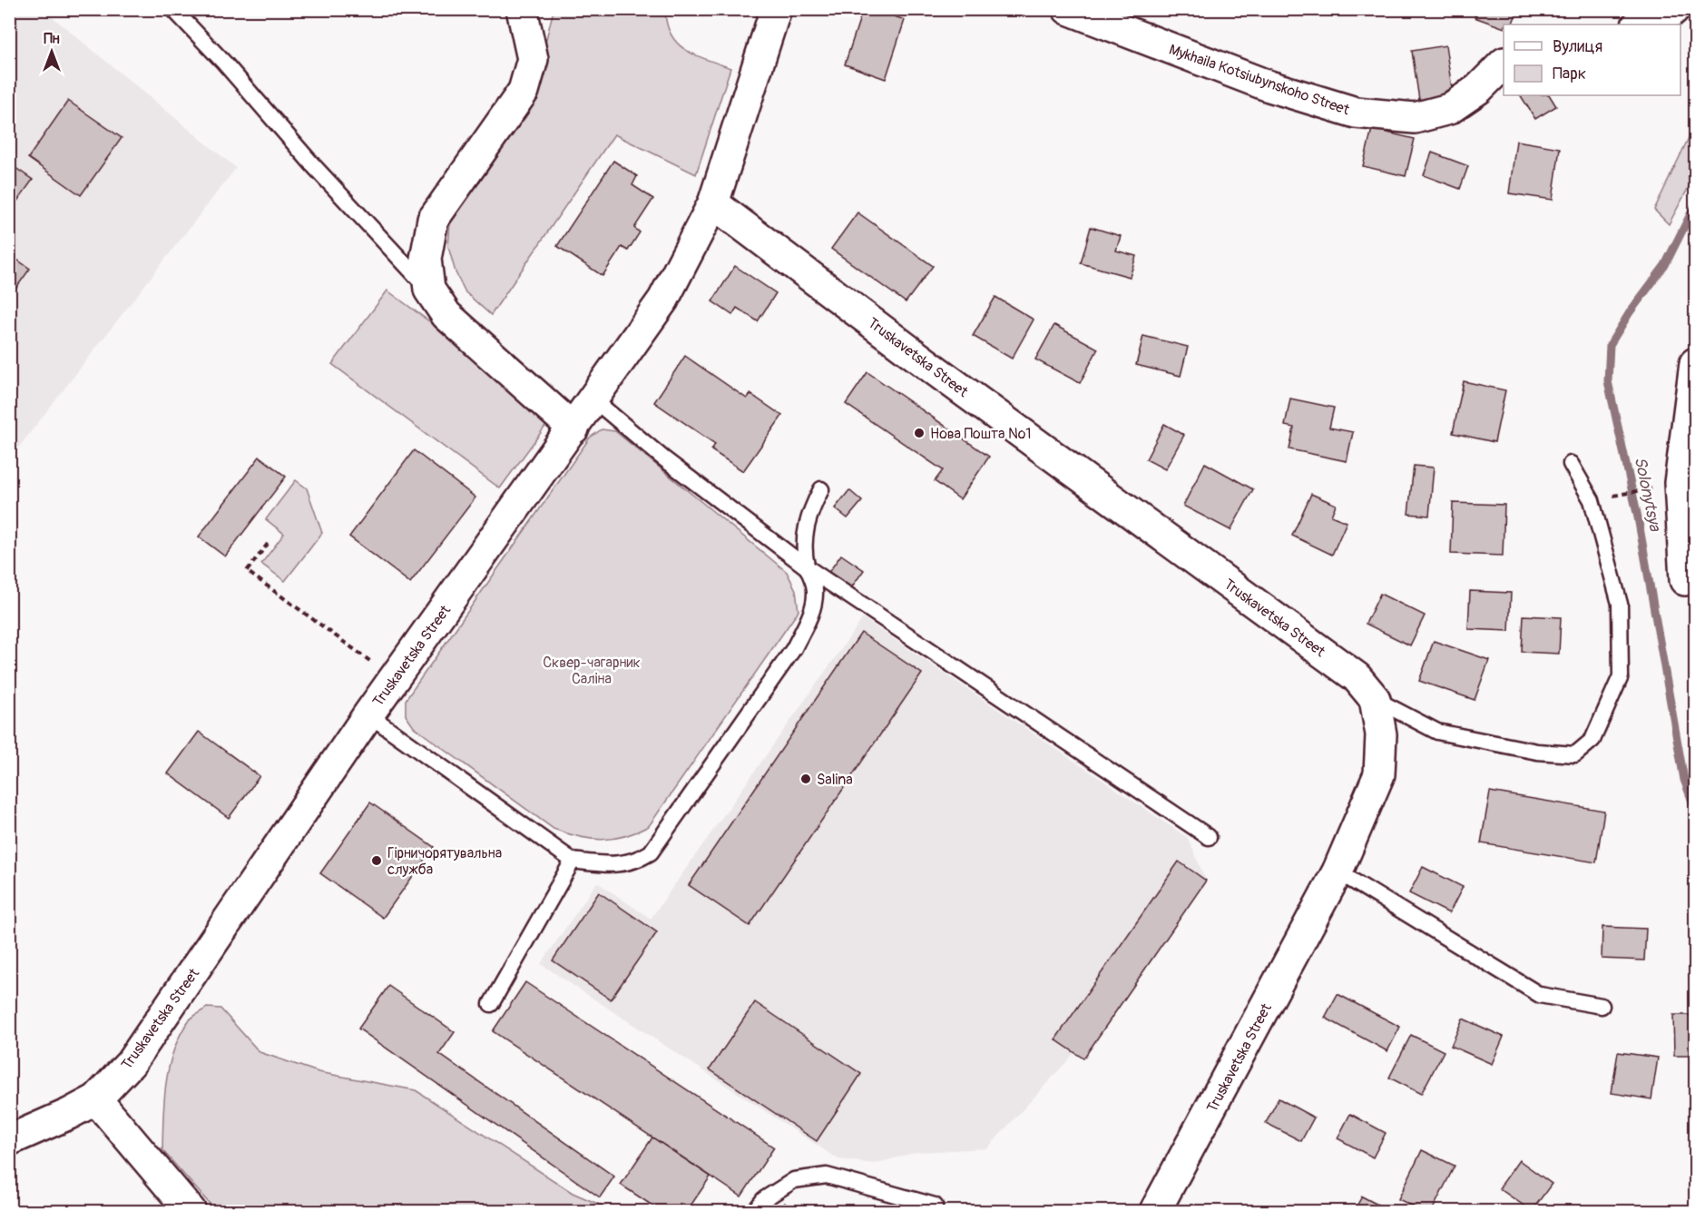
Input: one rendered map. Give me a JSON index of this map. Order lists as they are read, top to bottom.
{
  "streets": {
    "street": ["Mykhaila Kotsiubynskoho Street", "Truskavetska Street"]
  },
  "water": ["Solonytsya"],
  "parks": ["Сквер-чагарник Саліна"],
  "places": ["Нова Пошта №1", "Salina", "Гірничорятувальна служба"],
  "legend": ["Вулиця", "Парк"],
  "north": "top"
}
